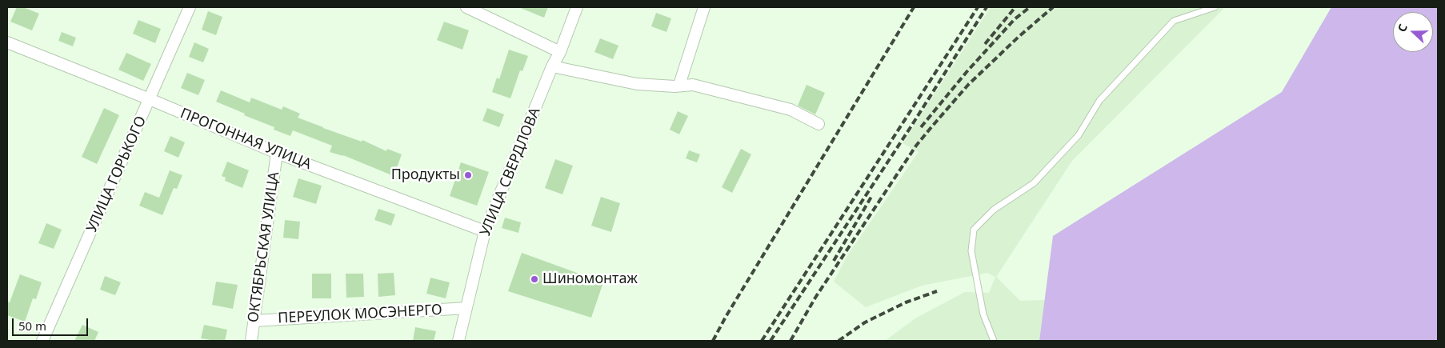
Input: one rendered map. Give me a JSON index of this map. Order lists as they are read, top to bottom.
{
  "streets": {
    "street": [
      "ПРОГОННАЯ УЛИЦА",
      "УЛИЦА СВЕРДЛОВА",
      "УЛИЦА ГОРЬКОГО",
      "ОКТЯБРЬСКАЯ УЛИЦА",
      "ПЕРЕУЛОК МОСЭНЕРГО"
    ]
  },
  "crossings": [
    ["ПРОГОННАЯ УЛИЦА", "УЛИЦА СВЕРДЛОВА"],
    ["ПРОГОННАЯ УЛИЦА", "УЛИЦА ГОРЬКОГО"],
    ["ПРОГОННАЯ УЛИЦА", "ОКТЯБРЬСКАЯ УЛИЦА"],
    ["УЛИЦА СВЕРДЛОВА", "ПЕРЕУЛОК МОСЭНЕРГО"],
    ["ОКТЯБРЬСКАЯ УЛИЦА", "ПЕРЕУЛОК МОСЭНЕРГО"]
  ],
  "places": ["Продукты", "Шиномонтаж"],
  "scale_bar": "50 m",
  "north": "left"
}
